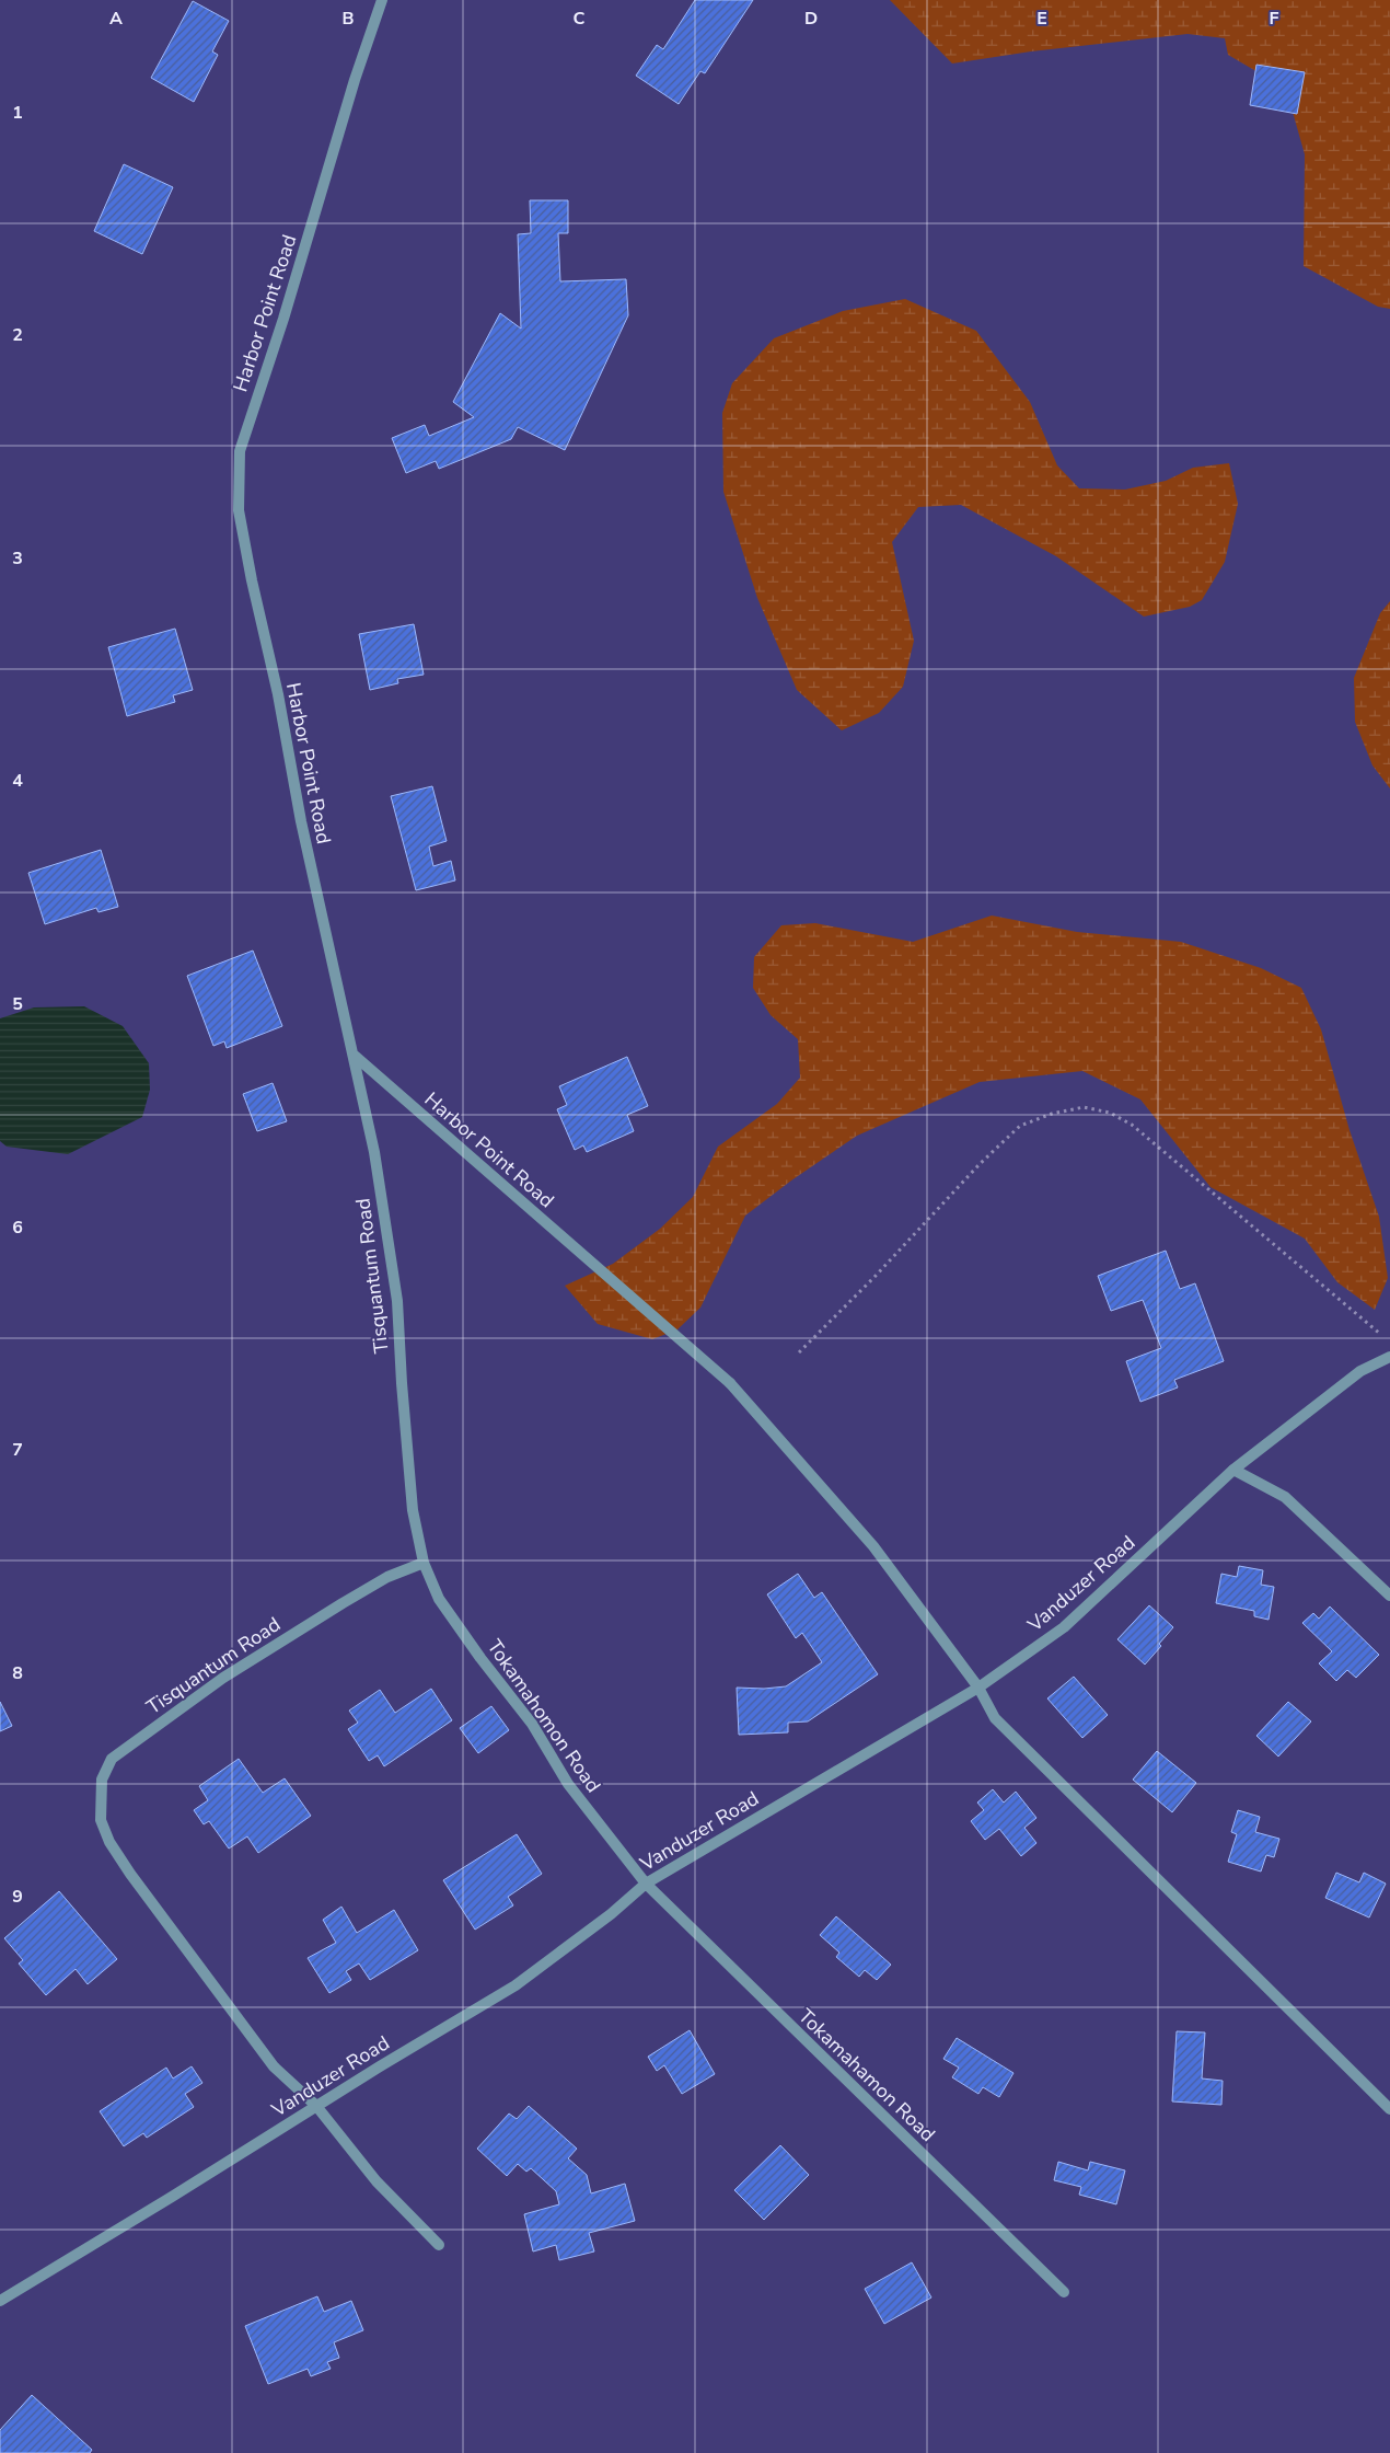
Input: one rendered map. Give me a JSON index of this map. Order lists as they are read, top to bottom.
{
  "streets": {
    "street": [
      "Harbor Point Road",
      "Tisquantum Road",
      "Vanduzer Road",
      "Tokamahomon Road",
      "Tokamahamon Road"
    ]
  },
  "crossings": [
    ["Harbor Point Road", "Tisquantum Road"],
    ["Harbor Point Road", "Vanduzer Road"],
    ["Tisquantum Road", "Vanduzer Road"],
    ["Tisquantum Road", "Tokamahomon Road"],
    ["Vanduzer Road", "Tokamahomon Road"],
    ["Vanduzer Road", "Tokamahamon Road"],
    ["Tokamahomon Road", "Tokamahamon Road"]
  ],
  "grid": {
    "columns": [
      "A",
      "B",
      "C",
      "D",
      "E",
      "F"
    ],
    "rows": [
      "1",
      "2",
      "3",
      "4",
      "5",
      "6",
      "7",
      "8",
      "9"
    ]
  }
}
